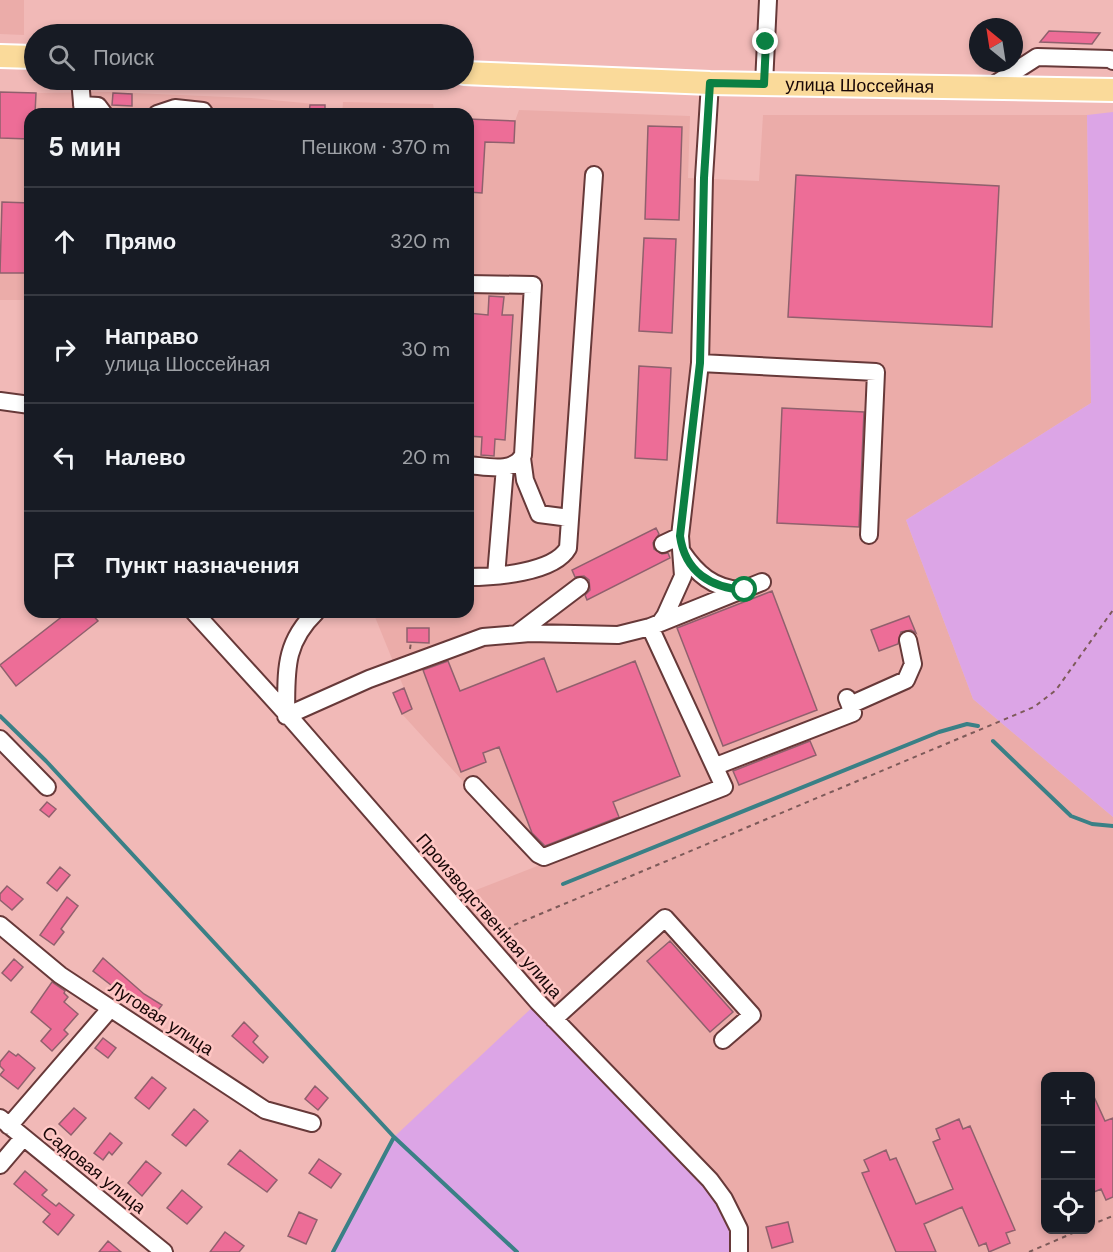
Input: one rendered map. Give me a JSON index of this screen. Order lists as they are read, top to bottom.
{
  "streets": {
    "main road": ["улица Шоссейная"],
    "street": ["Производственная улица", "Луговая улица", "Садовая улица"]
  },
  "north": "top left",
  "page": {
    "search": "Поиск",
    "heading": ["5 мин", "Пешком · 370 m"],
    "list": [
      ["Прямо", "320 m"],
      ["Направо", "улица Шоссейная", "30 m"],
      ["Налево", "20 m"],
      "Пункт назначения"
    ],
    "map_buttons": ["+", "−"]
  }
}
